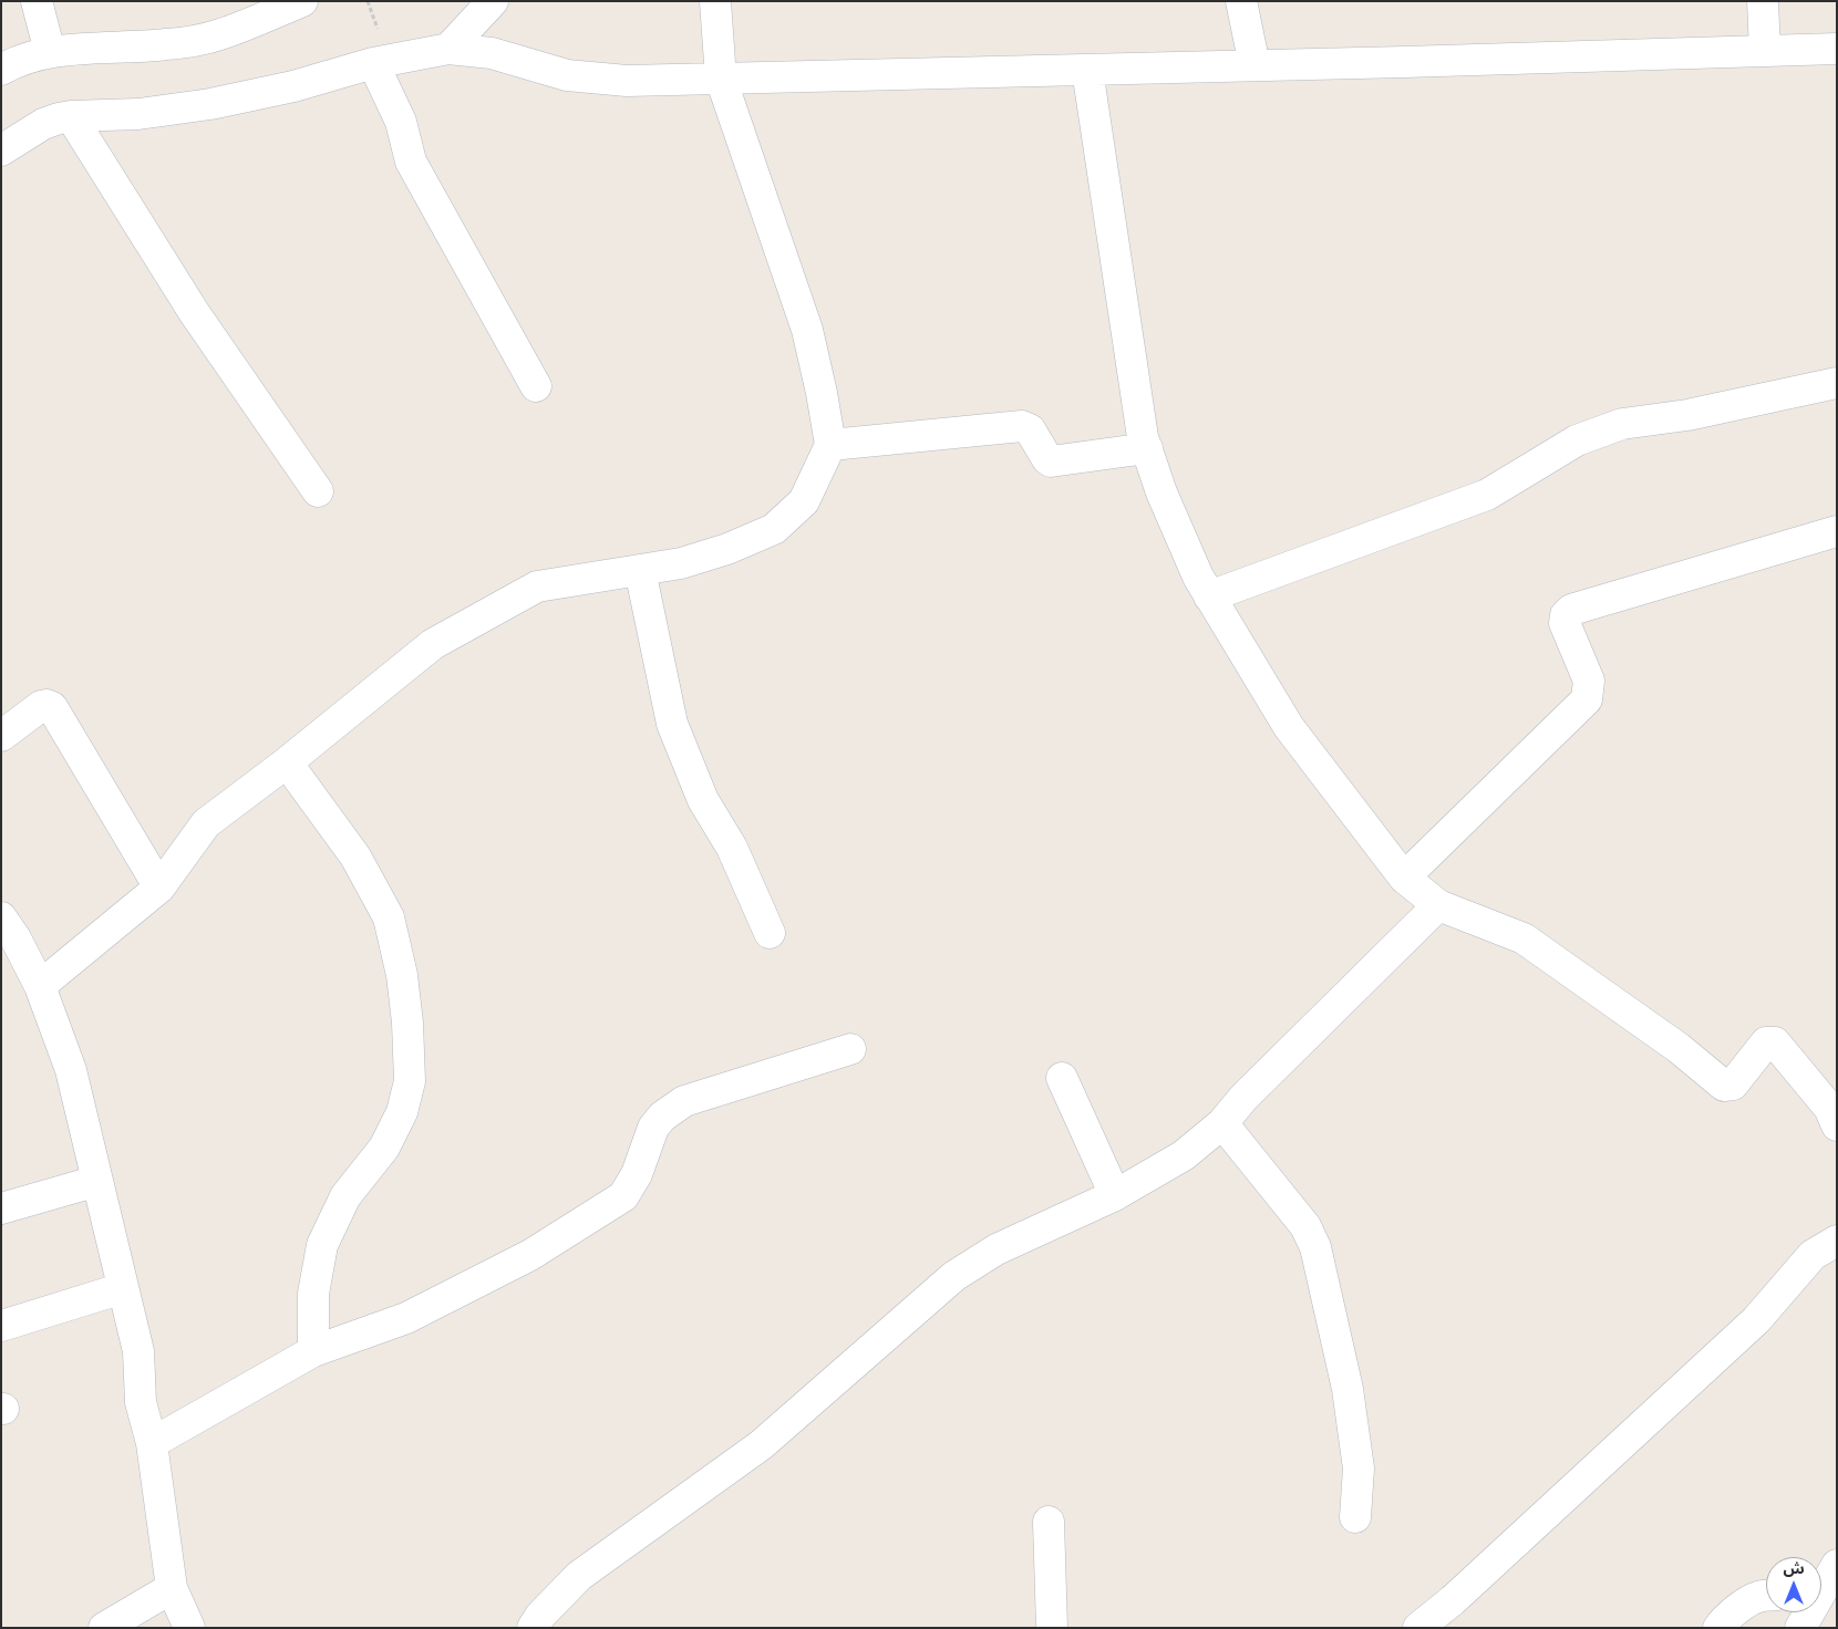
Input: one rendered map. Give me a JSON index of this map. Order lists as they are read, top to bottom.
{
  "north": "top"
}
